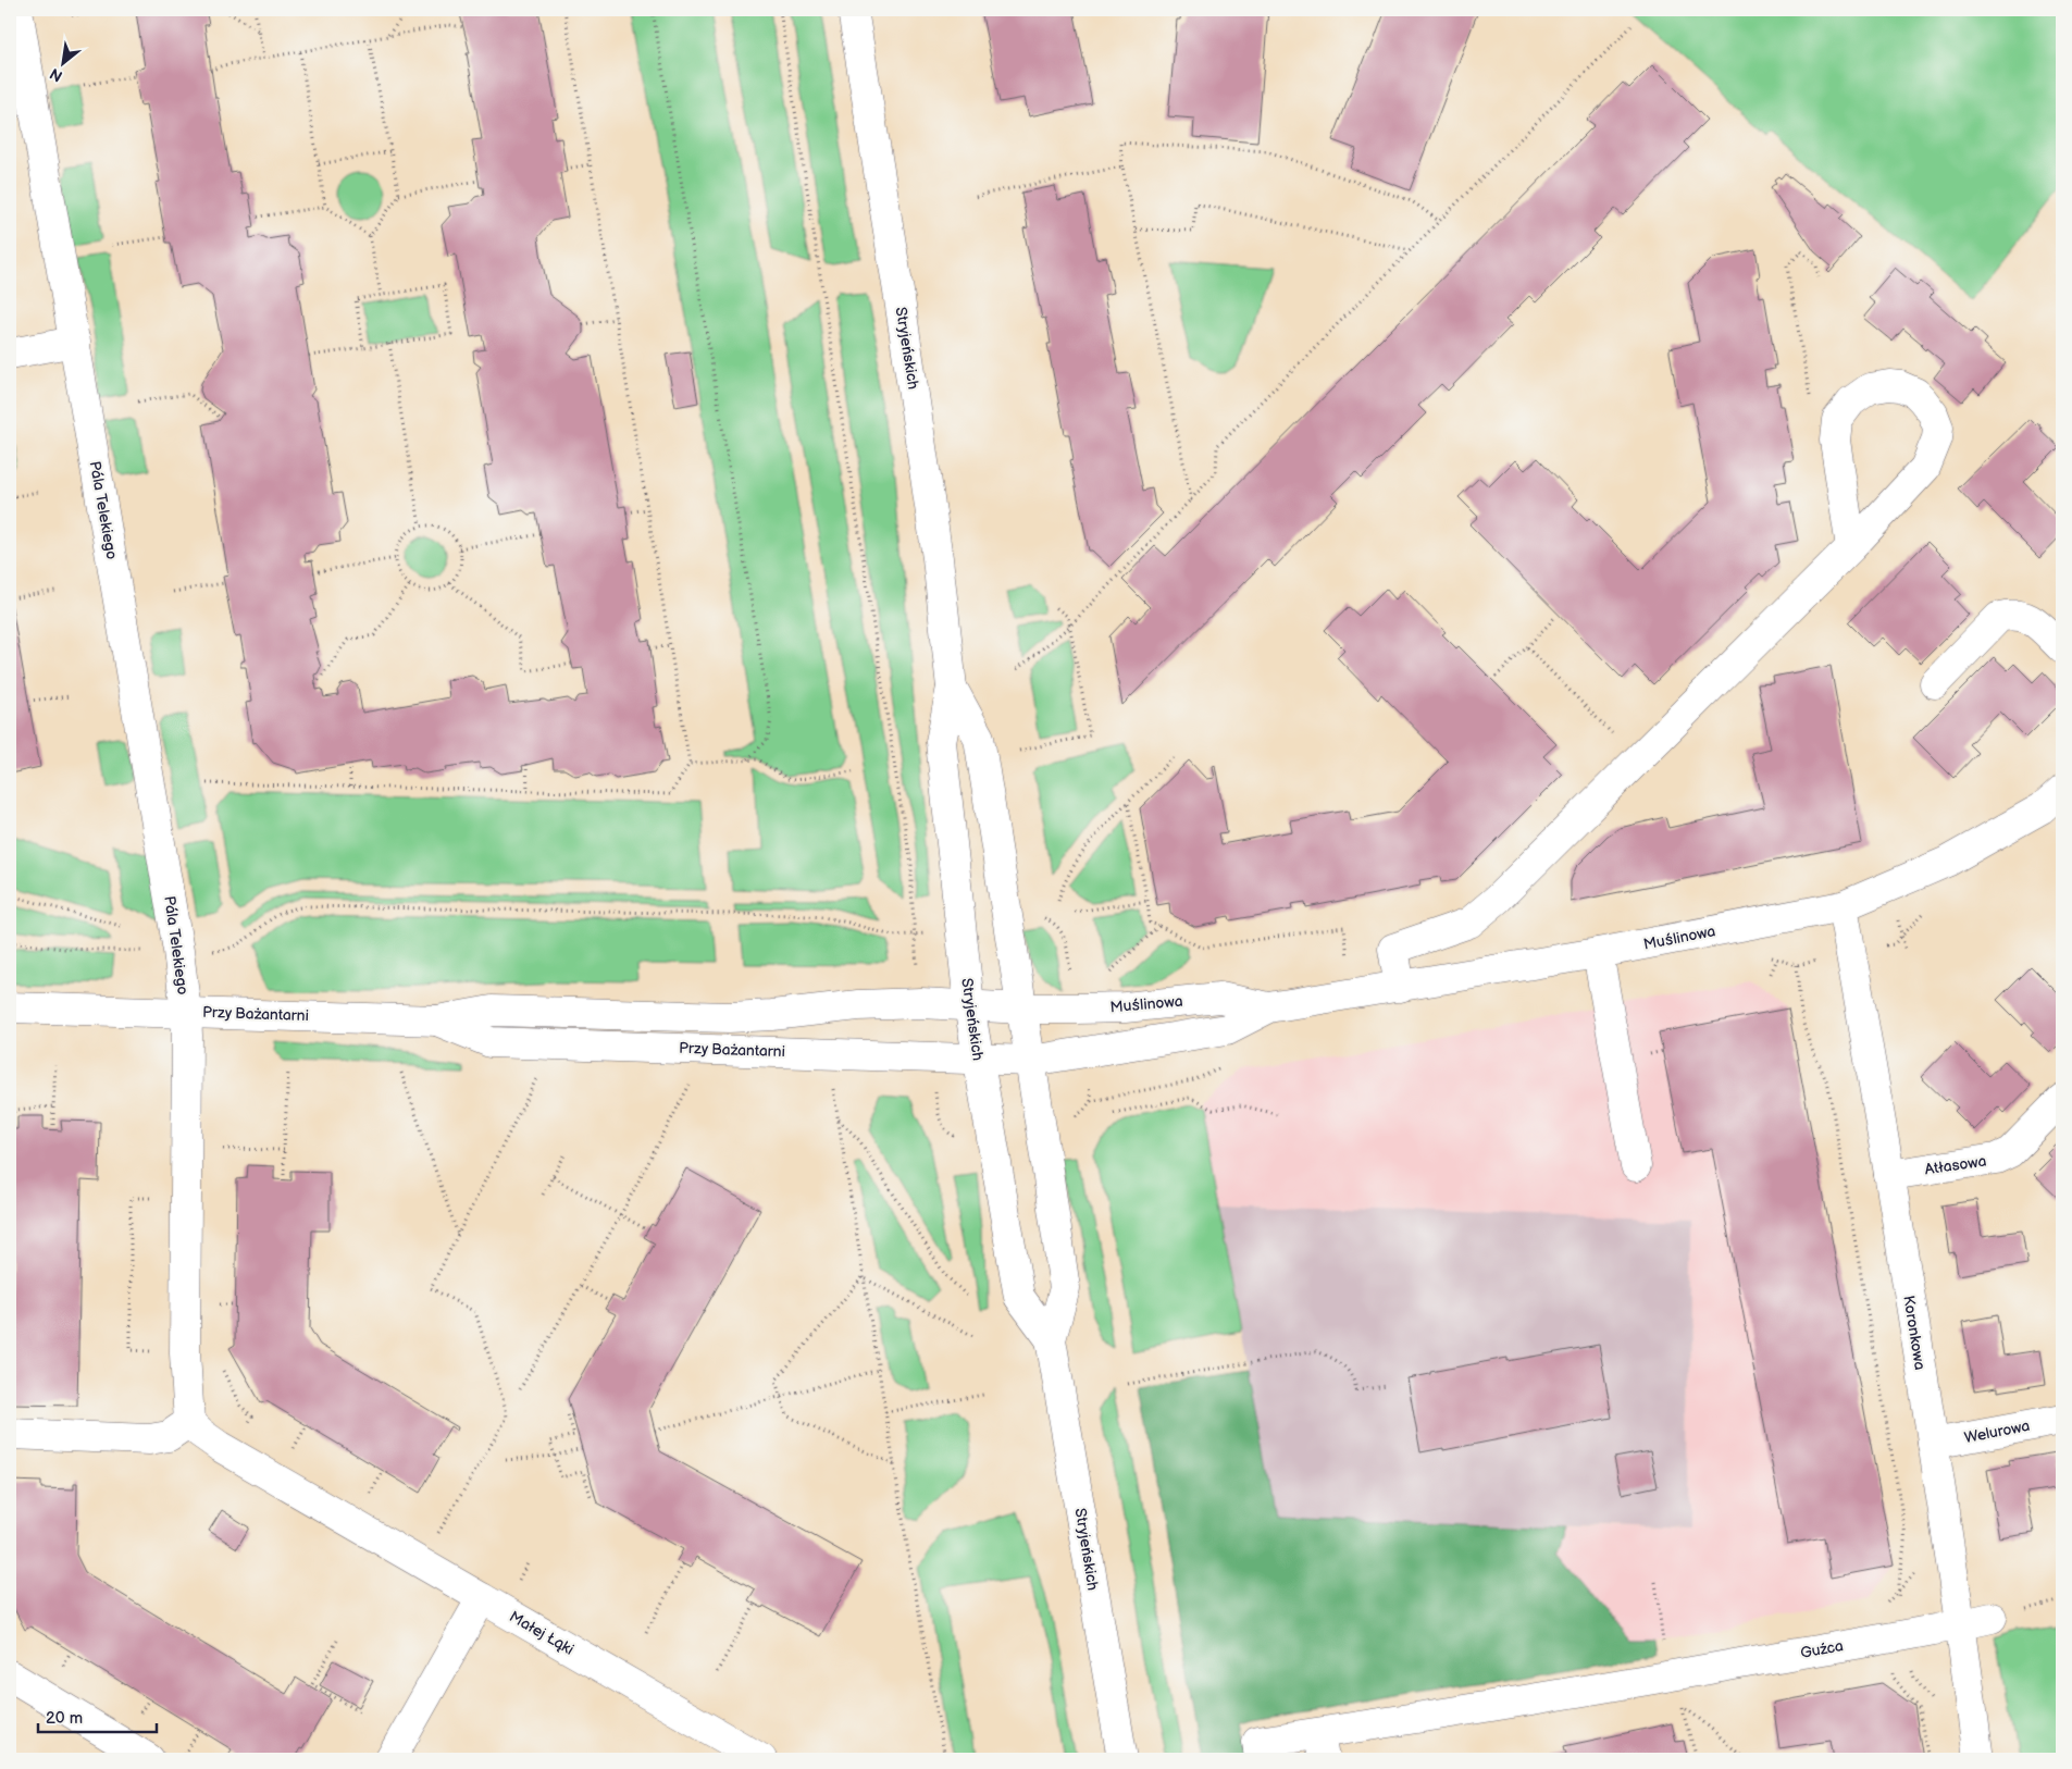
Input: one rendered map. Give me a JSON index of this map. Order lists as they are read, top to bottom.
{
  "streets": {
    "street": [
      "Stryjeńskich",
      "Pála Telekiego",
      "Muślinowa",
      "Przy Bażantarni",
      "Atłasowa",
      "Koronkowa",
      "Welurowa",
      "Małej Łąki",
      "Guźca"
    ]
  },
  "crossings": [
    ["Stryjeńskich", "Muślinowa"],
    ["Stryjeńskich", "Przy Bażantarni"],
    ["Pála Telekiego", "Przy Bażantarni"],
    ["Pála Telekiego", "Małej Łąki"],
    ["Muślinowa", "Przy Bażantarni"],
    ["Muślinowa", "Koronkowa"],
    ["Atłasowa", "Koronkowa"],
    ["Koronkowa", "Welurowa"],
    ["Koronkowa", "Guźca"]
  ],
  "scale_bar": "20 m",
  "north": "bottom left"
}
